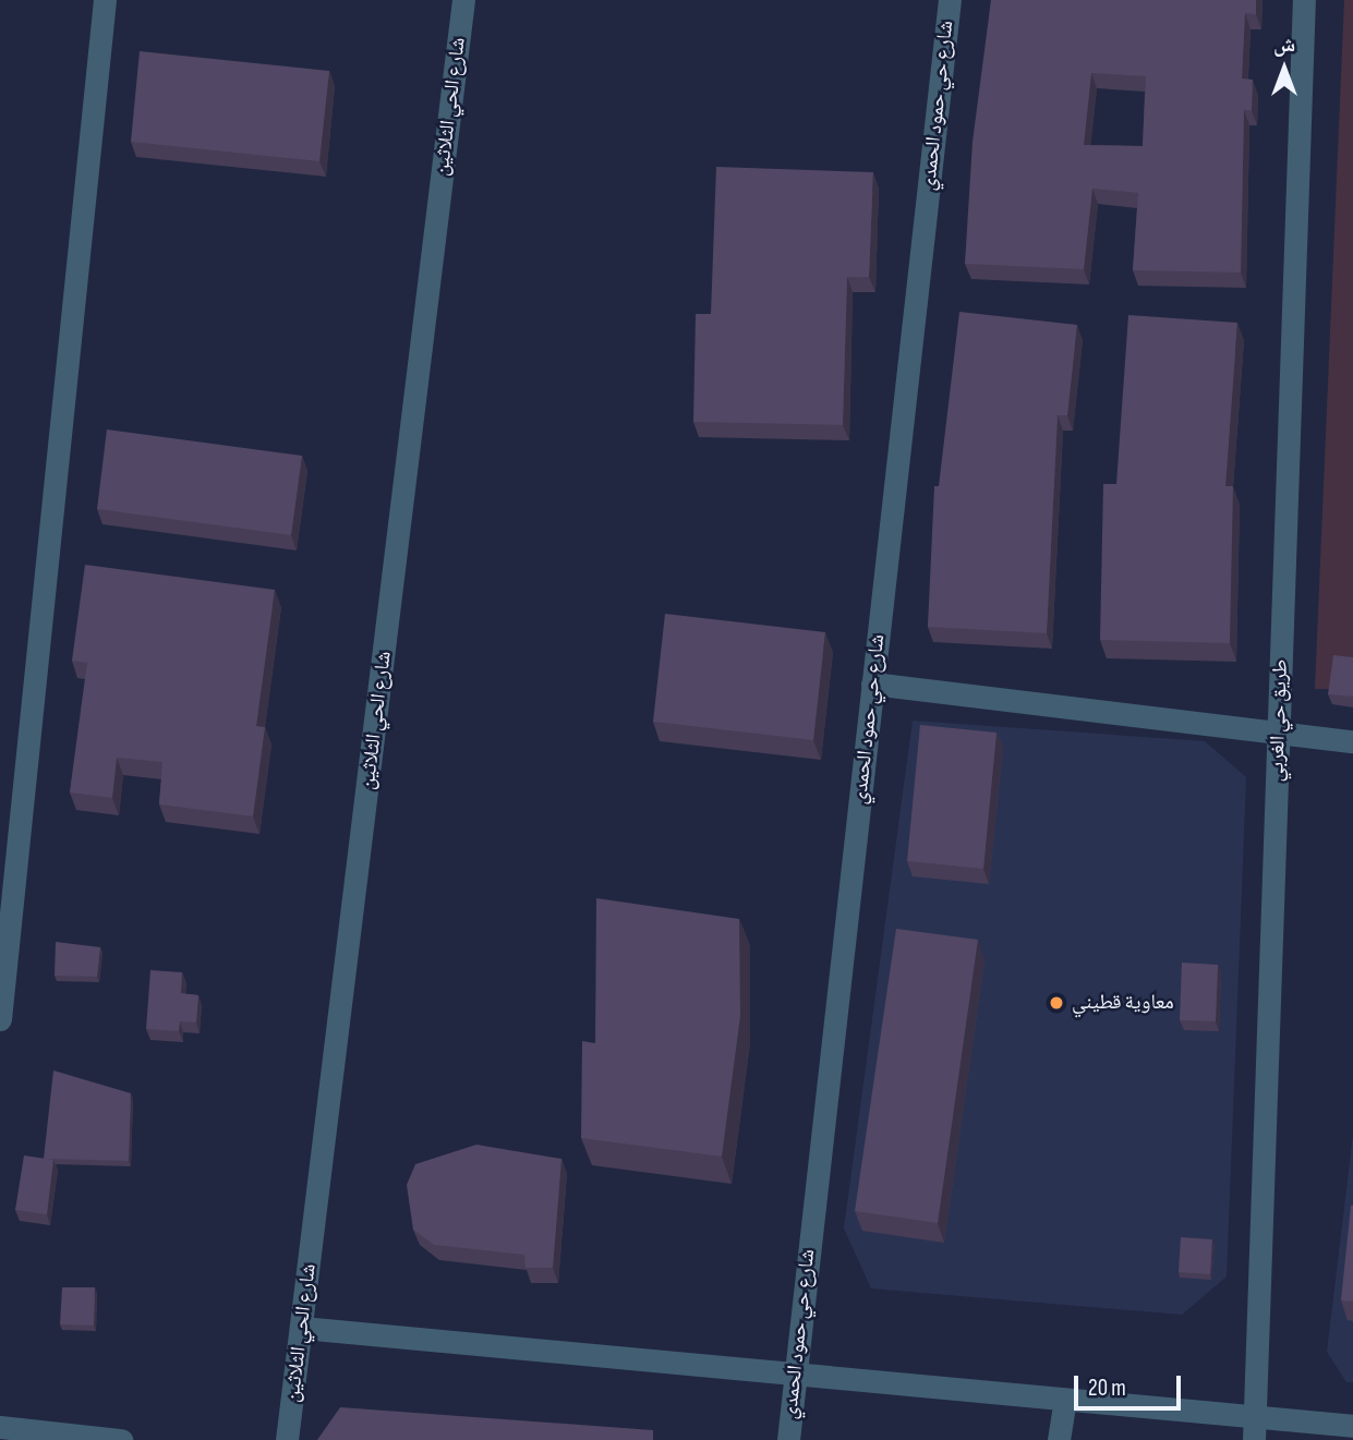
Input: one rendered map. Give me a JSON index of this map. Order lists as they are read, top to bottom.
{
  "streets": {
    "street": ["شارع حي حمود الحمدي", "شارع الحي الثلاثين", "طريق حي الغربي"]
  },
  "places": ["معاوية قطيني"],
  "scale_bar": "20 m",
  "north": "top"
}
